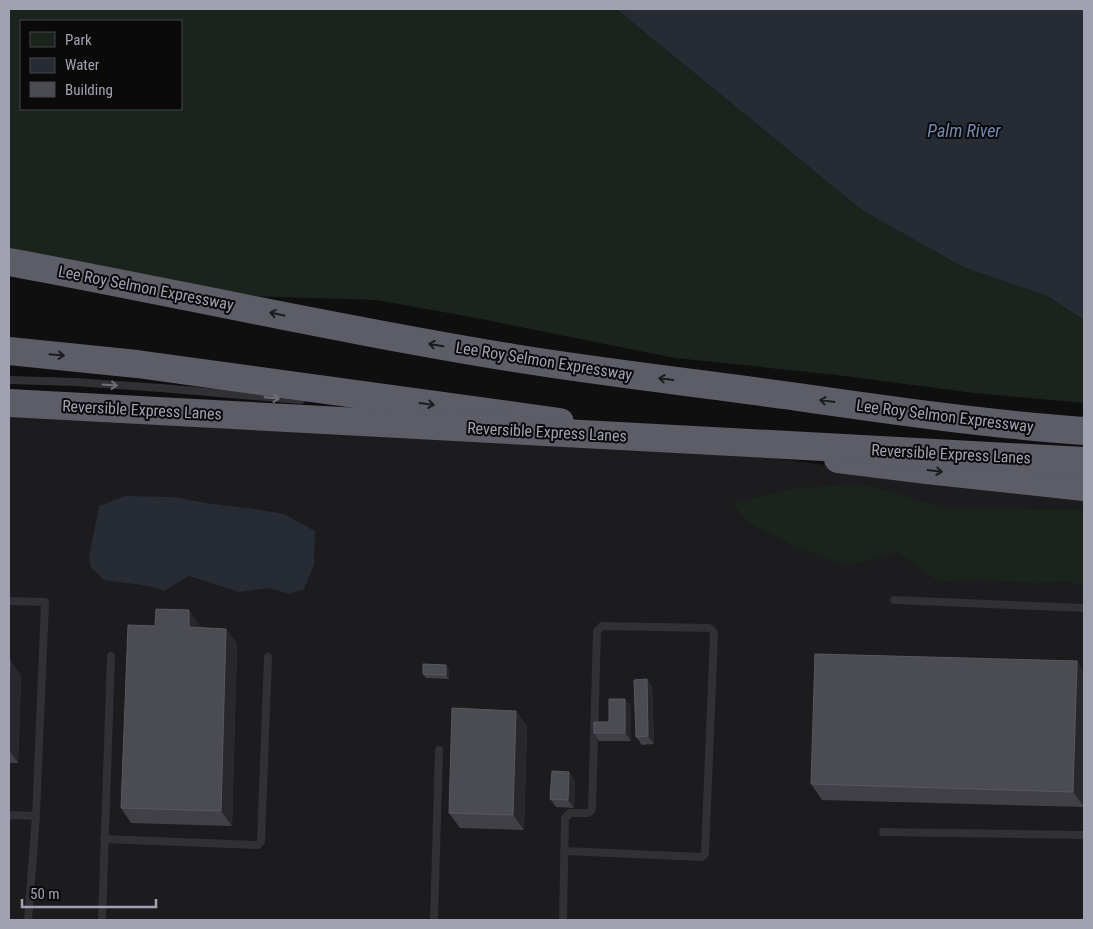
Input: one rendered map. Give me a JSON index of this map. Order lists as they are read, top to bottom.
{
  "streets": {
    "highway": ["Lee Roy Selmon Expressway", "Reversible Express Lanes"]
  },
  "water": ["Palm River"],
  "legend": ["Park", "Water", "Building"],
  "scale_bar": "50 m"
}
